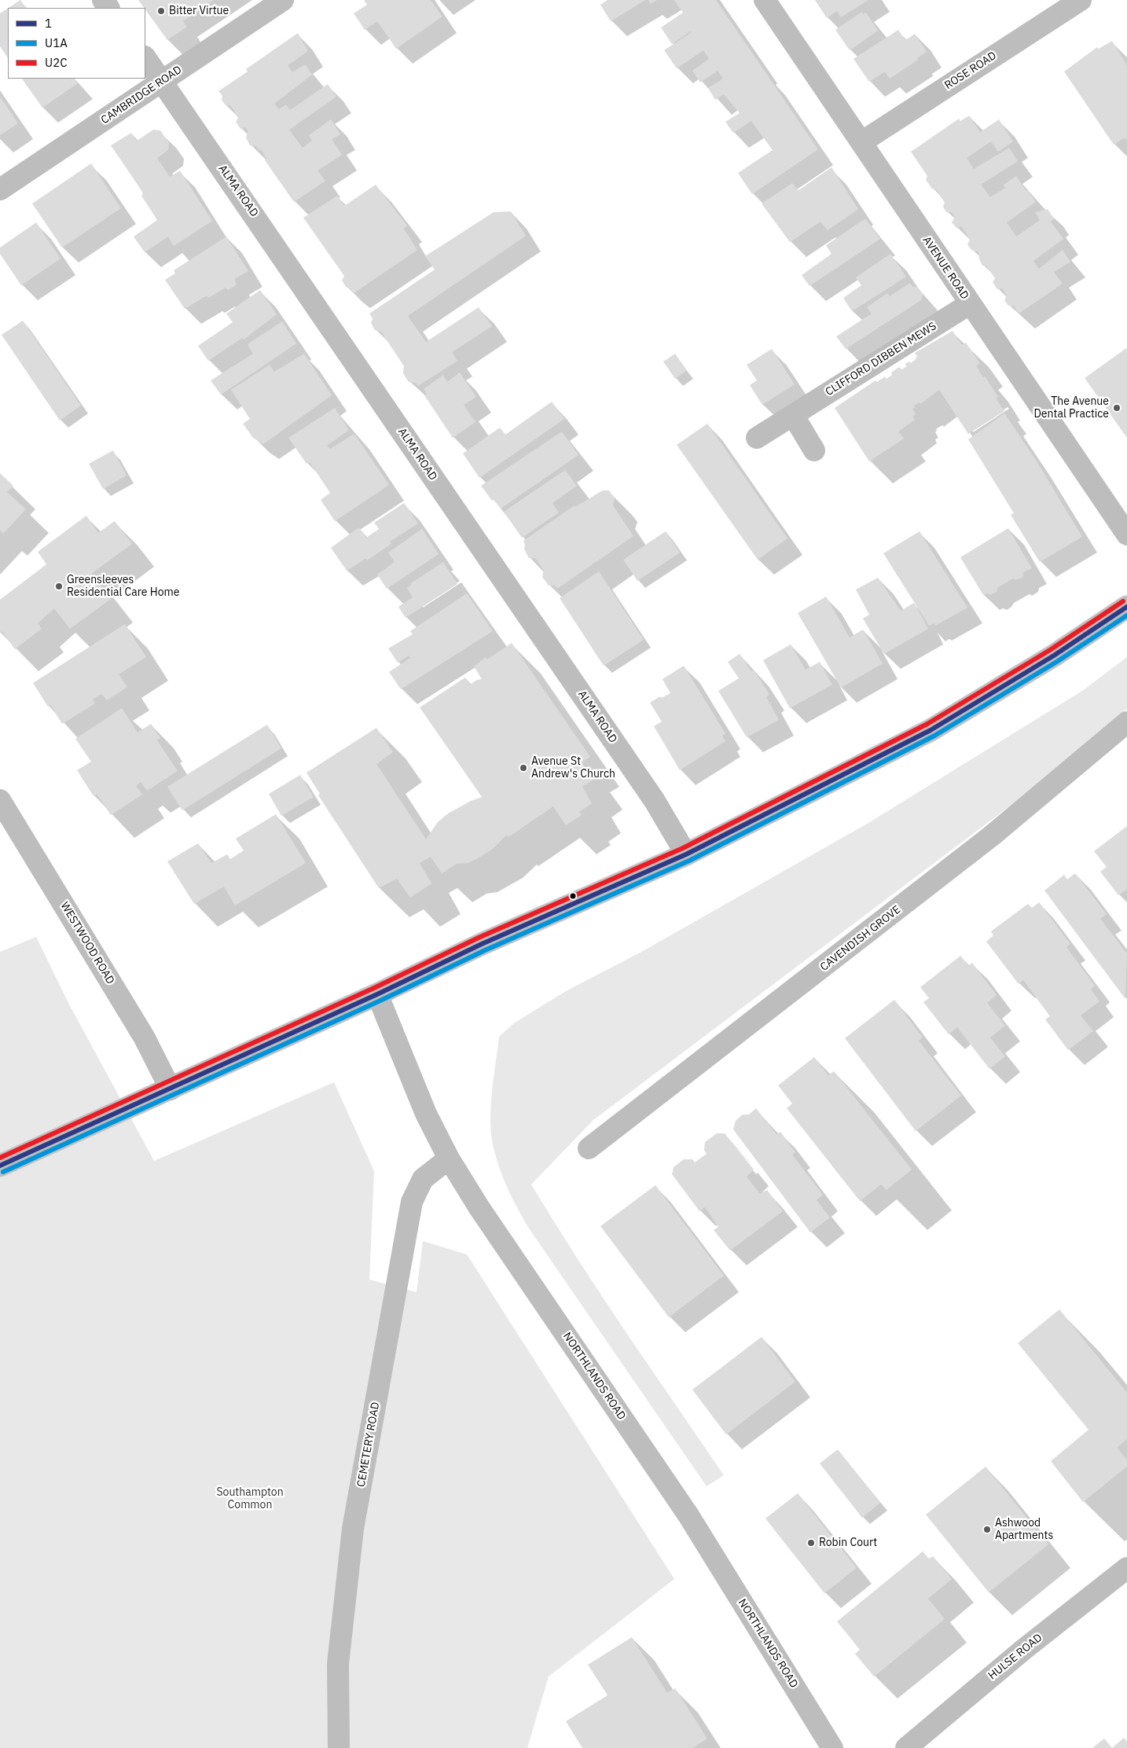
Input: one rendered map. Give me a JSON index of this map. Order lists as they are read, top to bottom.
{
  "streets": {
    "street": [
      "ROSE ROAD",
      "CAMBRIDGE ROAD",
      "ALMA ROAD",
      "AVENUE ROAD",
      "CLIFFORD DIBBEN MEWS",
      "CAVENDISH GROVE",
      "WESTWOOD ROAD",
      "NORTHLANDS ROAD",
      "CEMETERY ROAD",
      "HULSE ROAD"
    ]
  },
  "crossings": [
    ["ROSE ROAD", "AVENUE ROAD"],
    ["CAMBRIDGE ROAD", "ALMA ROAD"],
    ["AVENUE ROAD", "CLIFFORD DIBBEN MEWS"],
    ["NORTHLANDS ROAD", "CEMETERY ROAD"]
  ],
  "parks": ["Southampton Common"],
  "places": [
    "Bitter Virtue",
    "The Avenue Dental Practice",
    "Greensleeves Residential Care Home",
    "Avenue St Andrew's Church",
    "Ashwood Apartments",
    "Robin Court"
  ],
  "lines": ["transit line U2C", "transit line 1", "transit line U1A"],
  "legend": ["1", "U1A", "U2C"]
}
